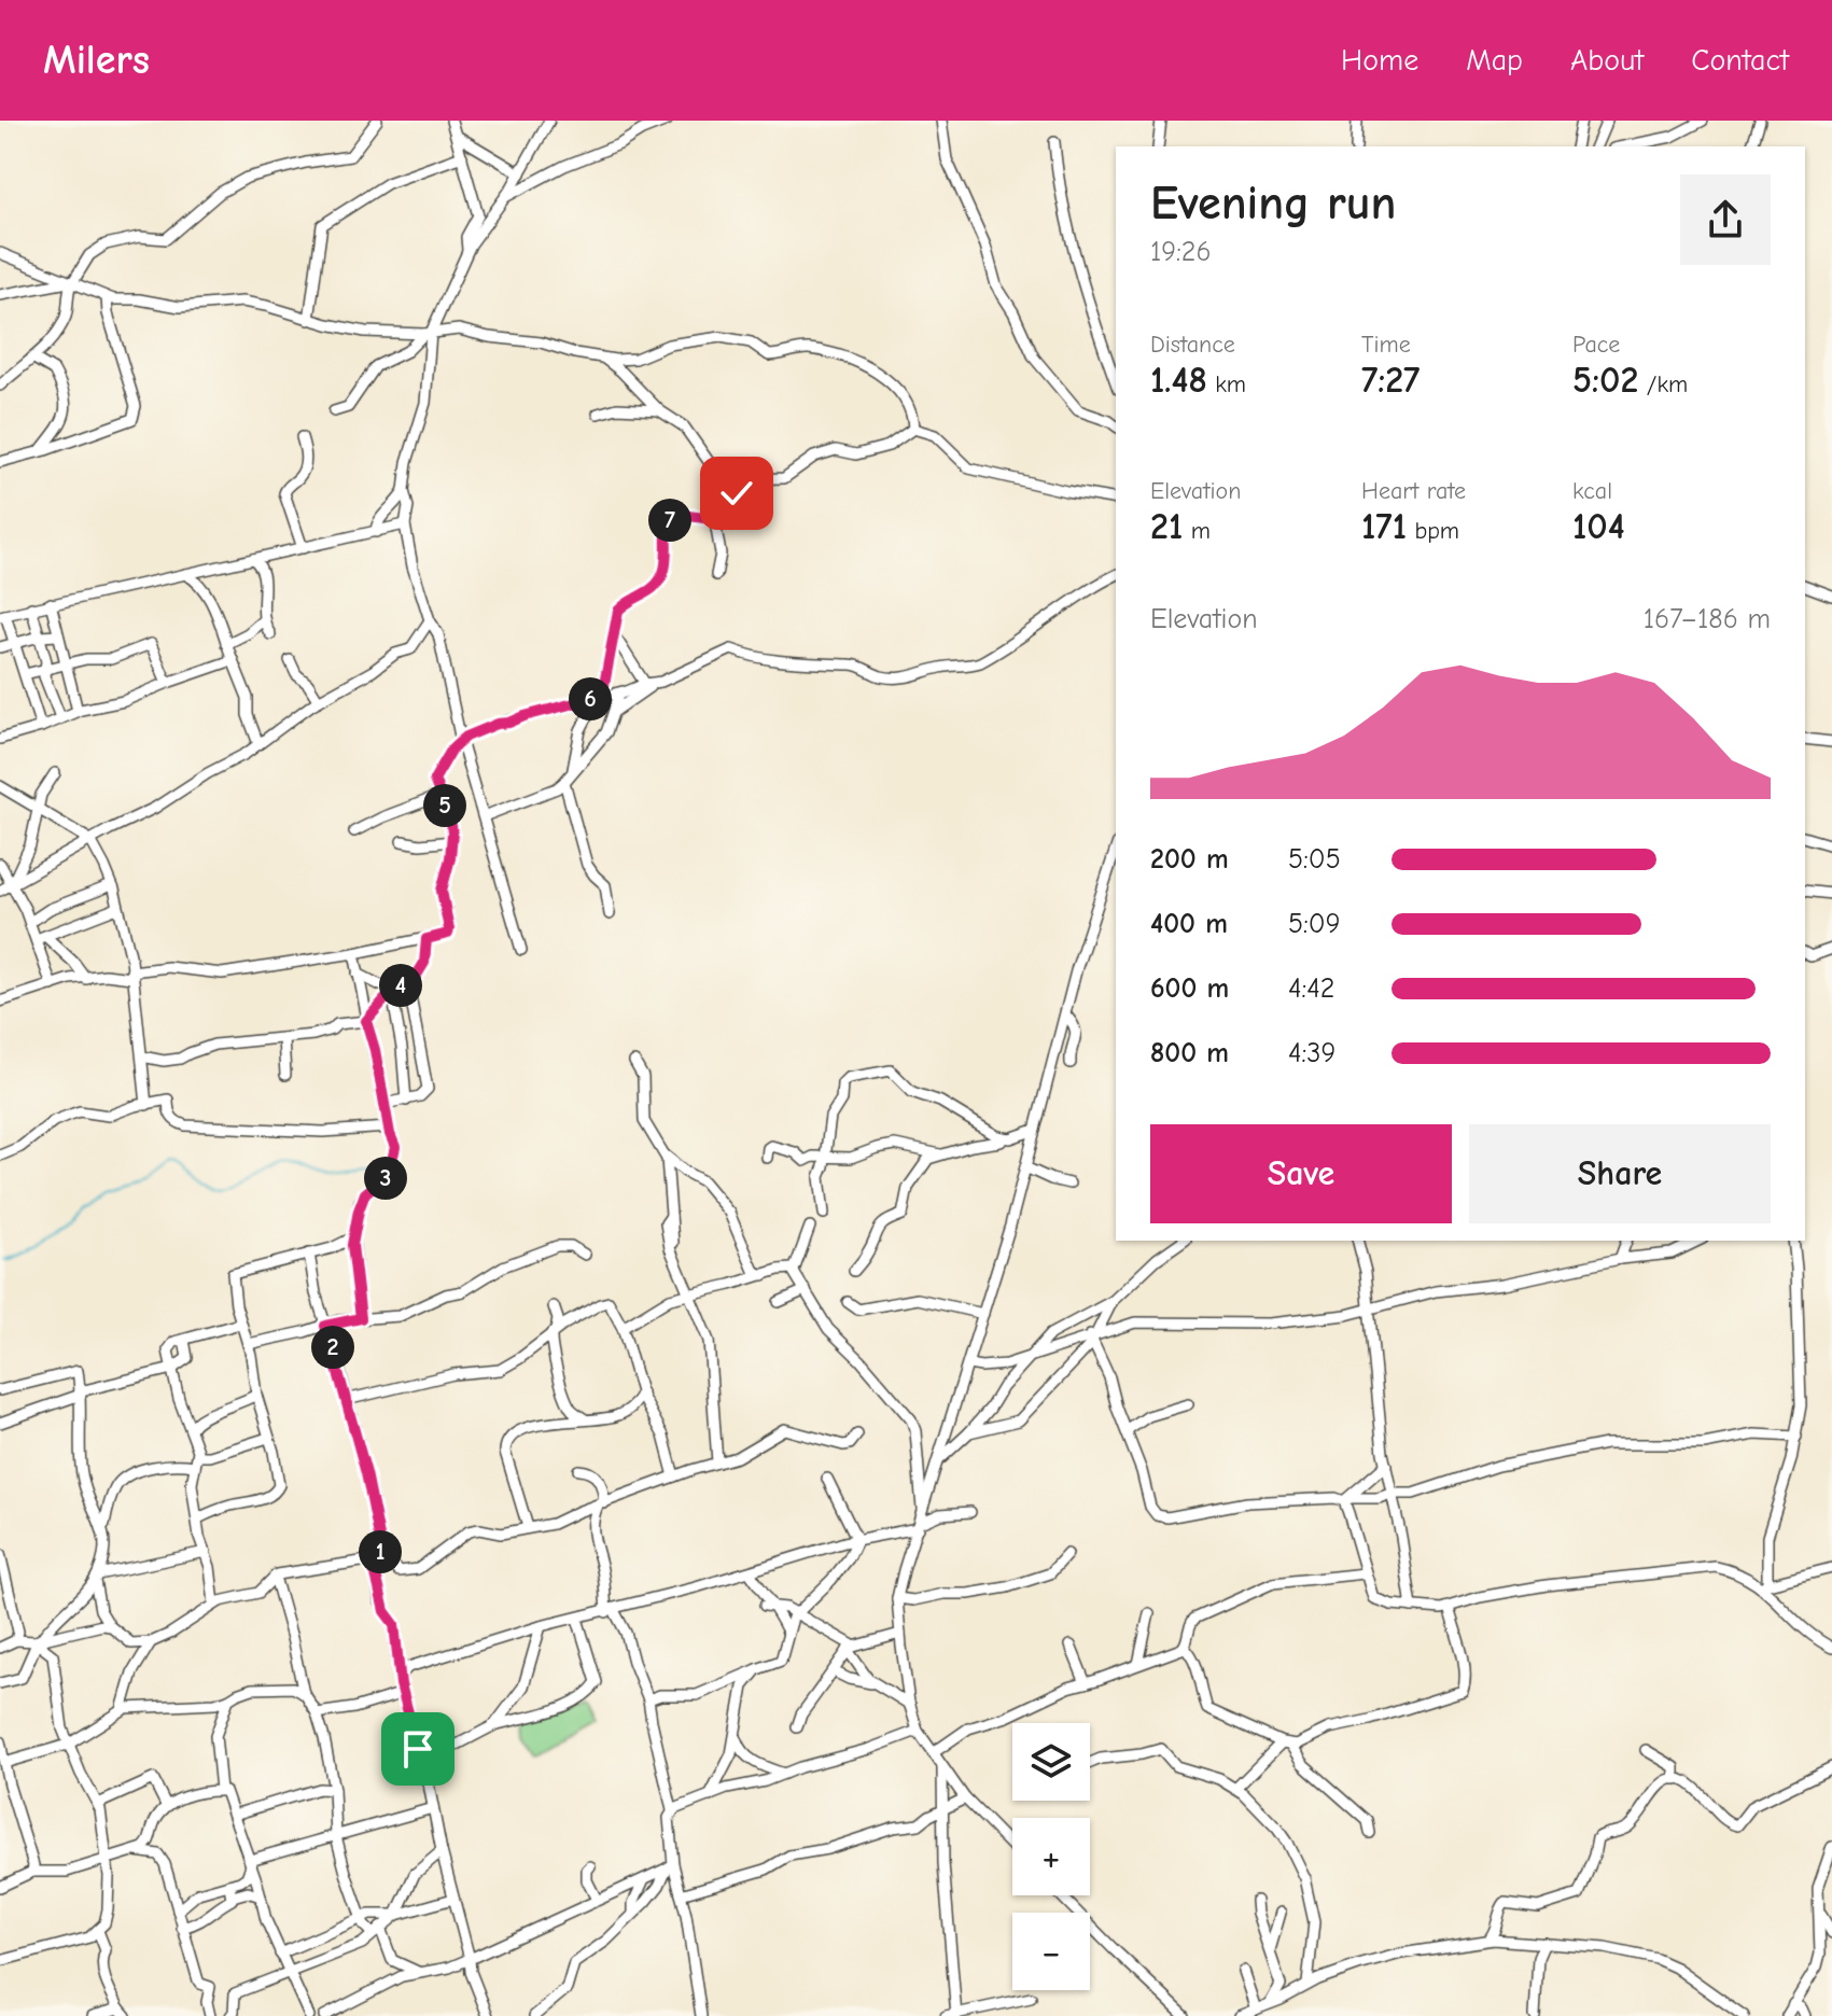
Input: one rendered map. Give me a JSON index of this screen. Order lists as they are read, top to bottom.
{
  "page": {
    "header": "Milers",
    "nav": [
      "Home",
      "Map",
      "About",
      "Contact"
    ],
    "heading": ["Evening run", "19:26"],
    "stats": [
      ["Distance", "1.48 km"],
      ["Time", "7:27"],
      ["Pace", "5:02 /km"],
      ["Elevation", "21 m"],
      ["Heart rate", "171 bpm"],
      ["kcal", "104"]
    ],
    "pins": [
      "7",
      "6",
      "5",
      "4",
      "3",
      "2",
      "1"
    ],
    "chart": ["Elevation", "167–186 m"],
    "list": [
      {
        "name": "200 m",
        "note": "5:05"
      },
      {
        "name": "400 m",
        "note": "5:09"
      },
      {
        "name": "600 m",
        "note": "4:42"
      },
      {
        "name": "800 m",
        "note": "4:39"
      }
    ],
    "buttons": ["Save", "Share"],
    "map_buttons": ["+", "−"]
  }
}
